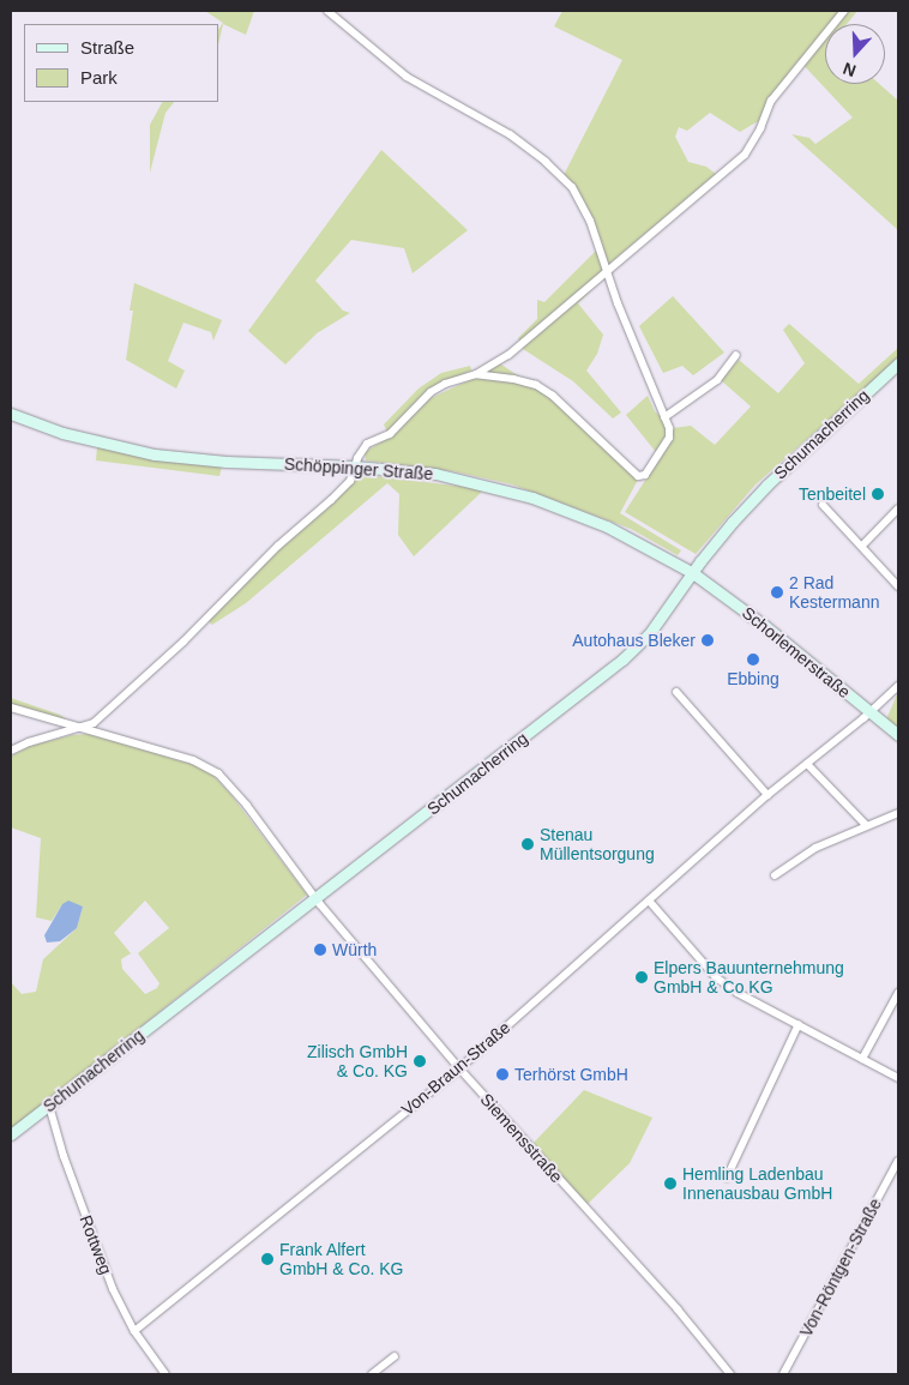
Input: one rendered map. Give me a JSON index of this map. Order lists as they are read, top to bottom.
{
  "streets": {
    "main road": ["Schumacherring", "Schöppinger Straße", "Schorlemerstraße"],
    "street": [
      "Von-Braun-Straße",
      "Siemensstraße",
      "Rottweg",
      "Von-Röntgen-Straße"
    ]
  },
  "crossings": [
    ["Schumacherring", "Schöppinger Straße"],
    ["Schumacherring", "Schorlemerstraße"],
    ["Schumacherring", "Siemensstraße"],
    ["Schumacherring", "Rottweg"],
    ["Schöppinger Straße", "Schorlemerstraße"],
    ["Schorlemerstraße", "Von-Braun-Straße"],
    ["Von-Braun-Straße", "Siemensstraße"],
    ["Von-Braun-Straße", "Rottweg"]
  ],
  "places": [
    "Tenbeitel",
    "2 Rad Kestermann",
    "Autohaus Bleker",
    "Ebbing",
    "Stenau Müllentsorgung",
    "Würth",
    "Elpers Bauunternehmung GmbH & Co KG",
    "Zilisch GmbH & Co. KG",
    "Terhörst GmbH",
    "Hemling Ladenbau Innenausbau GmbH",
    "Frank Alfert GmbH & Co. KG"
  ],
  "legend": ["Straße", "Park"],
  "north": "bottom"
}
